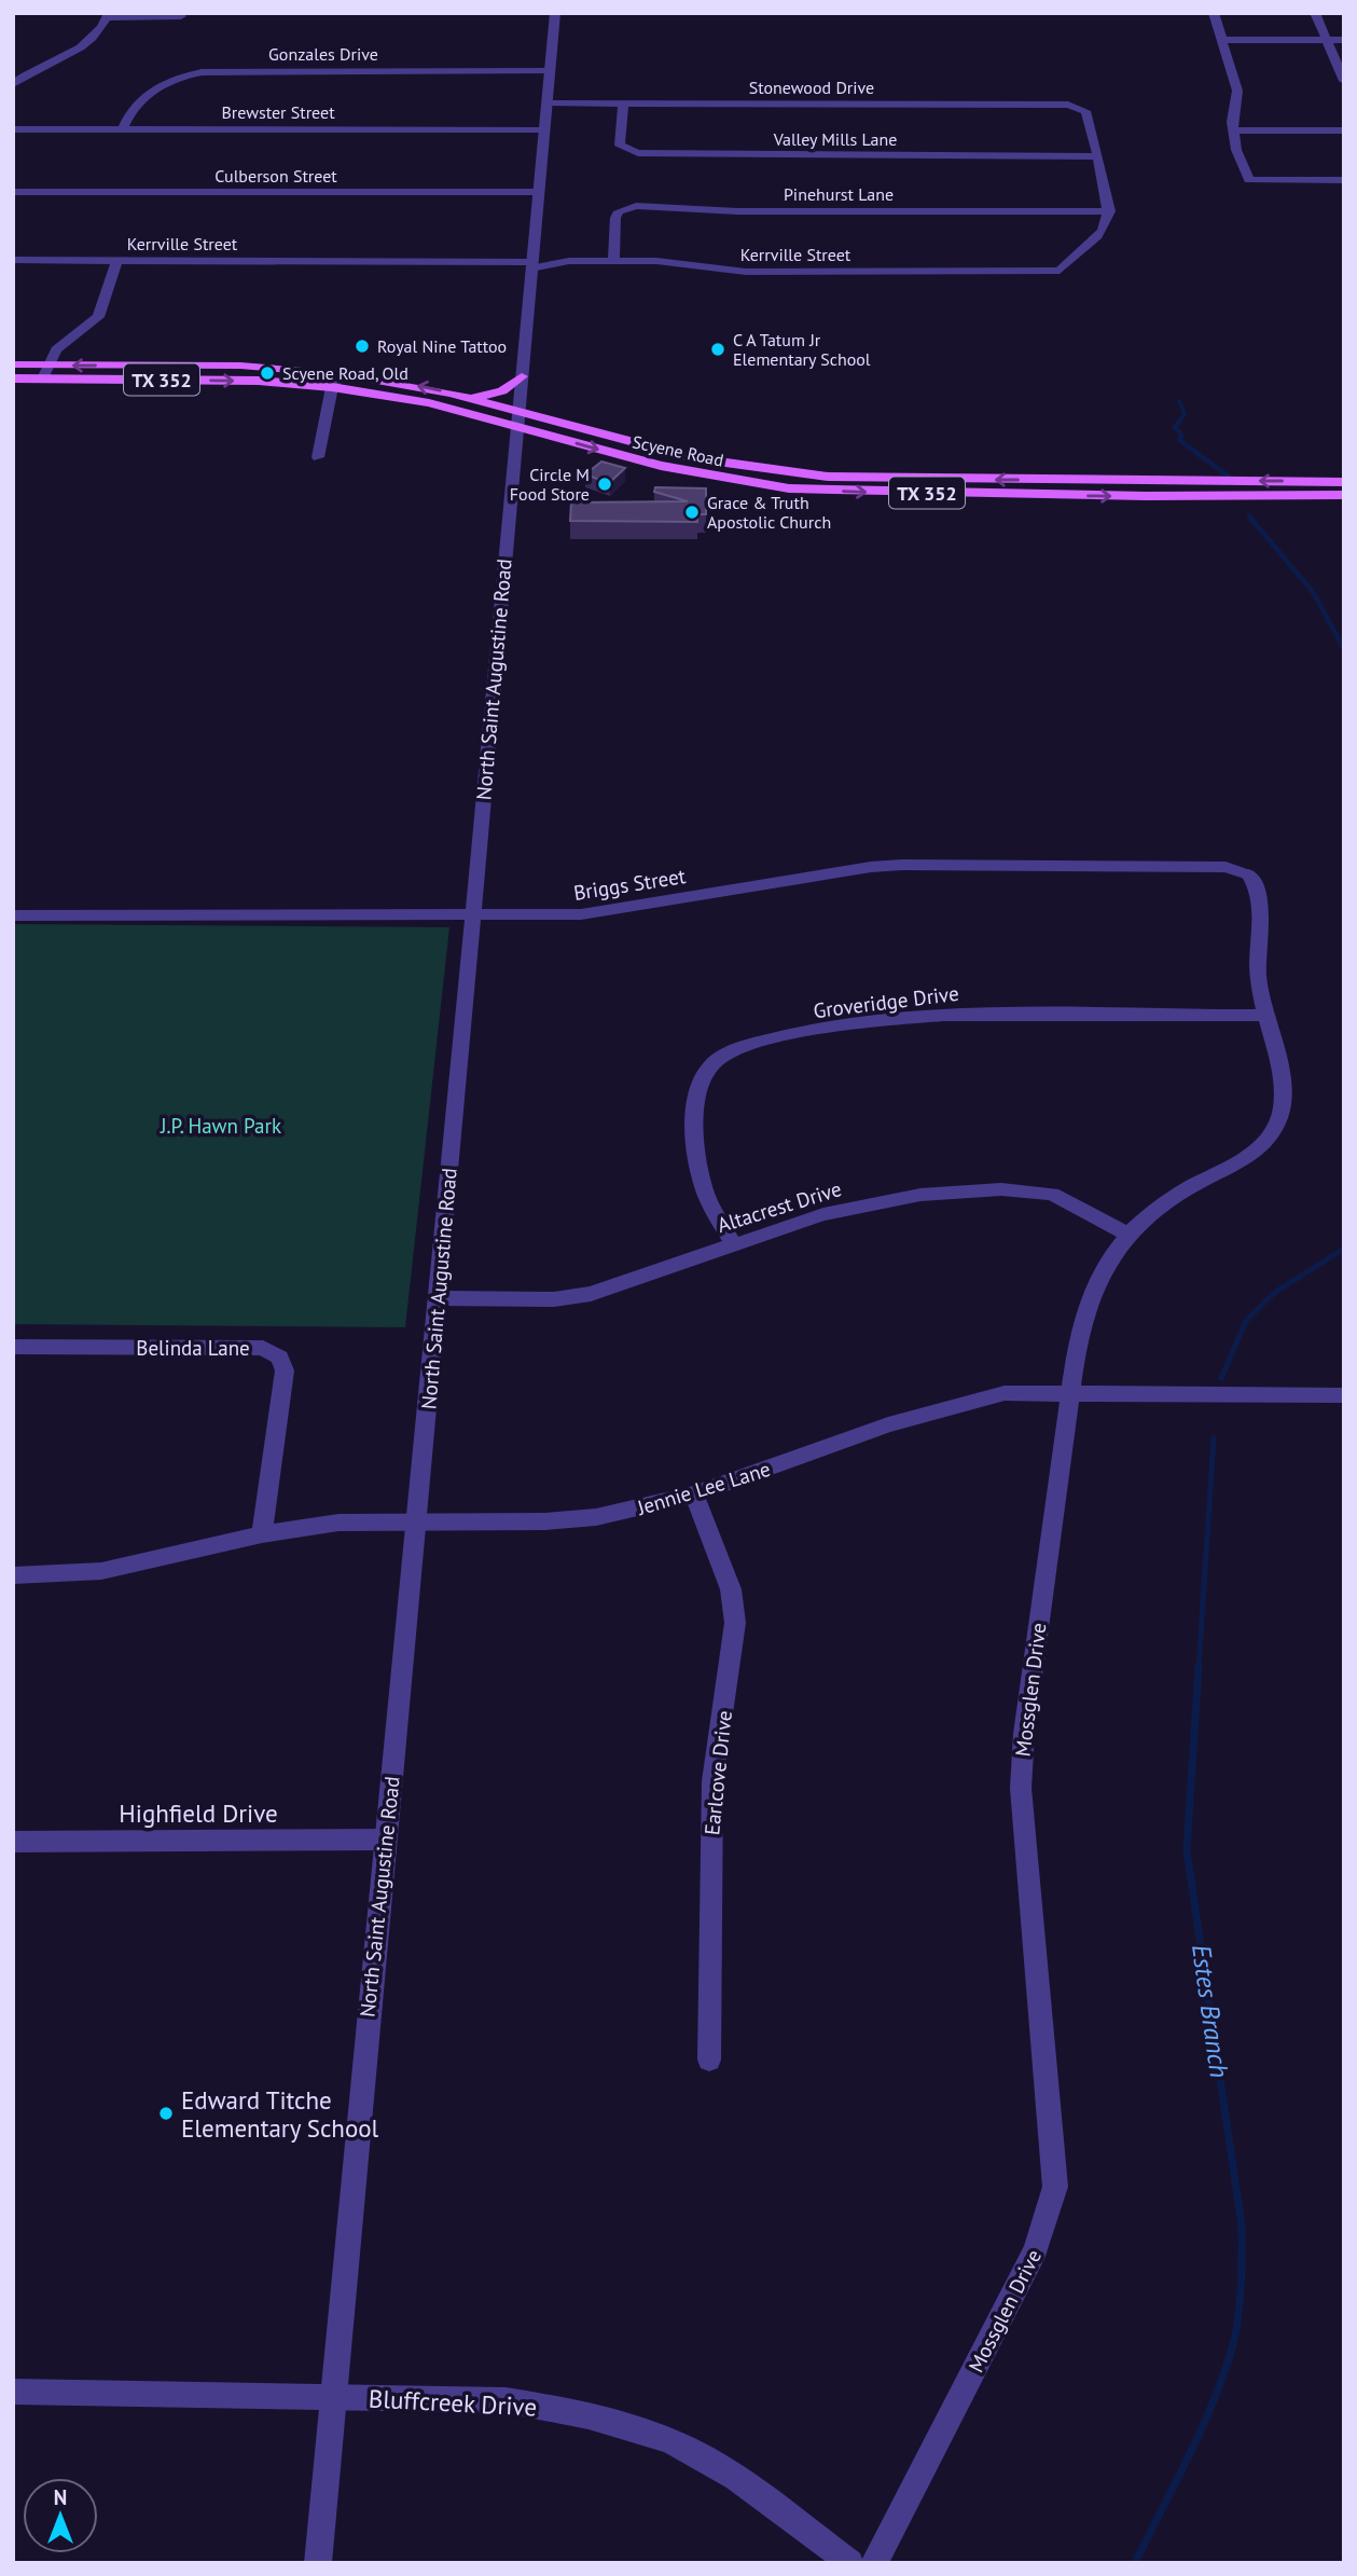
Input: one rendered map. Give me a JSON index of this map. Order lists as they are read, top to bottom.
{
  "streets": {
    "main road": ["TX 352", "Scyene Road"],
    "street": [
      "Gonzales Drive",
      "Stonewood Drive",
      "Brewster Street",
      "Valley Mills Lane",
      "Culberson Street",
      "Pinehurst Lane",
      "Kerrville Street",
      "North Saint Augustine Road",
      "Briggs Street",
      "Groveridge Drive",
      "Altacrest Drive",
      "Belinda Lane",
      "Jennie Lee Lane",
      "Mossglen Drive",
      "Earlcove Drive",
      "Highfield Drive",
      "Bluffcreek Drive"
    ]
  },
  "crossings": [
    ["Gonzales Drive", "Brewster Street"],
    ["Gonzales Drive", "North Saint Augustine Road"],
    ["Stonewood Drive", "Valley Mills Lane"],
    ["Stonewood Drive", "North Saint Augustine Road"],
    ["Brewster Street", "North Saint Augustine Road"],
    ["Culberson Street", "North Saint Augustine Road"],
    ["Pinehurst Lane", "Kerrville Street"],
    ["Kerrville Street", "North Saint Augustine Road"],
    ["Scyene Road", "North Saint Augustine Road"],
    ["North Saint Augustine Road", "Briggs Street"],
    ["North Saint Augustine Road", "Altacrest Drive"],
    ["North Saint Augustine Road", "Jennie Lee Lane"],
    ["North Saint Augustine Road", "Highfield Drive"],
    ["North Saint Augustine Road", "Bluffcreek Drive"],
    ["Briggs Street", "Mossglen Drive"],
    ["Groveridge Drive", "Altacrest Drive"],
    ["Groveridge Drive", "Mossglen Drive"],
    ["Altacrest Drive", "Mossglen Drive"],
    ["Belinda Lane", "Jennie Lee Lane"],
    ["Jennie Lee Lane", "Mossglen Drive"],
    ["Jennie Lee Lane", "Earlcove Drive"]
  ],
  "water": ["Estes Branch"],
  "parks": ["J.P. Hawn Park"],
  "places": [
    "Royal Nine Tattoo",
    "C A Tatum Jr Elementary School",
    "Scyene Road, Old",
    "Circle M Food Store",
    "Grace & Truth Apostolic Church",
    "Edward Titche Elementary School"
  ],
  "north": "top"
}
